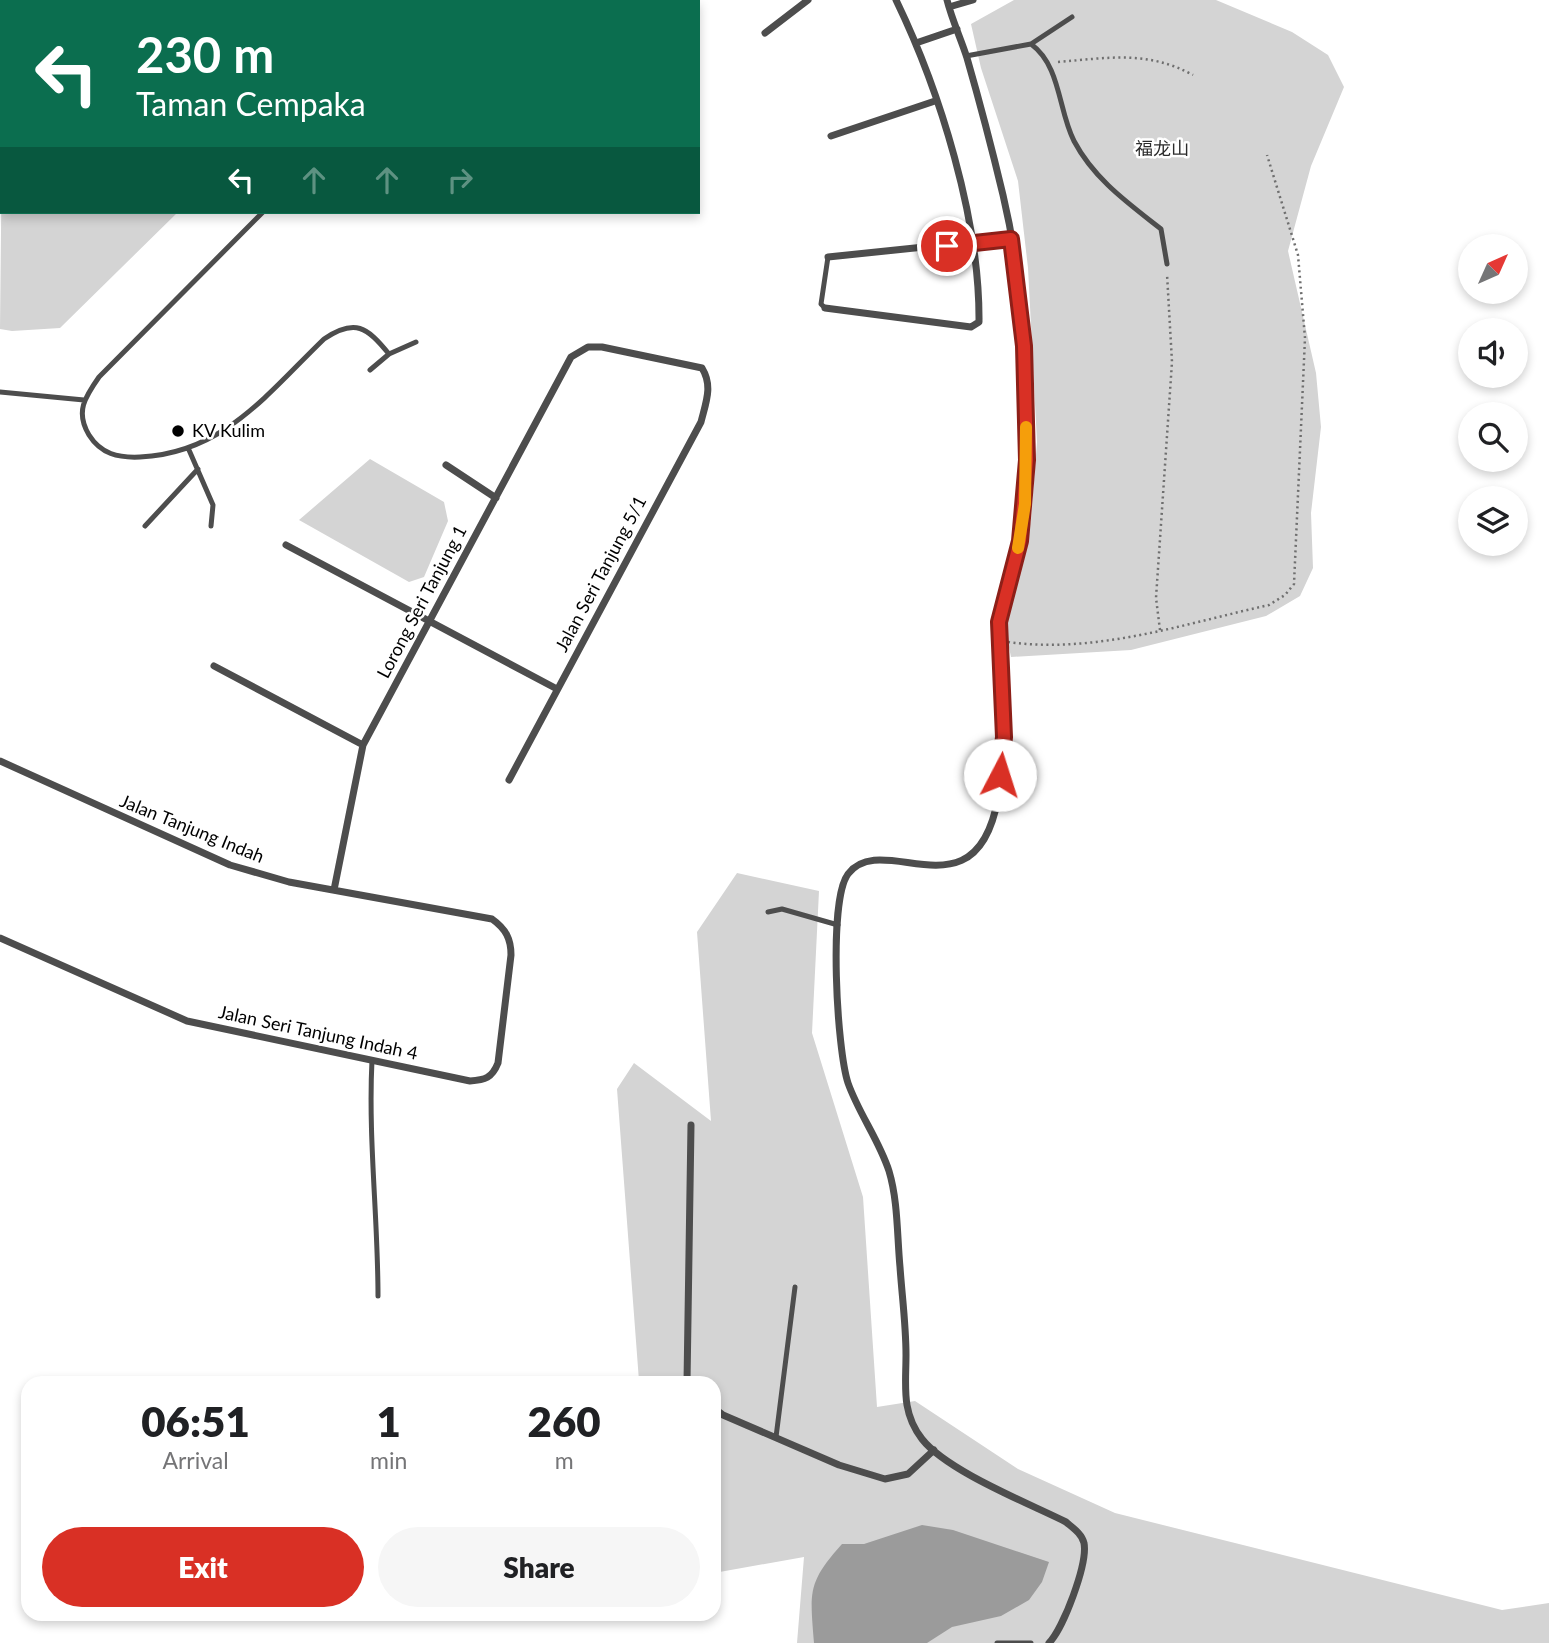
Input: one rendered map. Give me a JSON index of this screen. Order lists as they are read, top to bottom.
{
  "streets": {
    "street": [
      "Jalan Seri Tanjung 5/1",
      "Lorong Seri Tanjung 1",
      "Jalan Tanjung Indah",
      "Jalan Seri Tanjung Indah 4"
    ]
  },
  "crossings": [
    ["Jalan Seri Tanjung 5/1", "Lorong Seri Tanjung 1"],
    ["Lorong Seri Tanjung 1", "Jalan Tanjung Indah"],
    ["Jalan Tanjung Indah", "Jalan Seri Tanjung Indah 4"]
  ],
  "parks": ["福龙山"],
  "places": ["KV Kulim"],
  "north": "top right",
  "page": {
    "turn": ["230 m", "Taman Cempaka"],
    "eta": [
      "06:51",
      "Arrival",
      "1",
      "min",
      "260",
      "m"
    ],
    "buttons": ["Exit", "Share"]
  }
}
